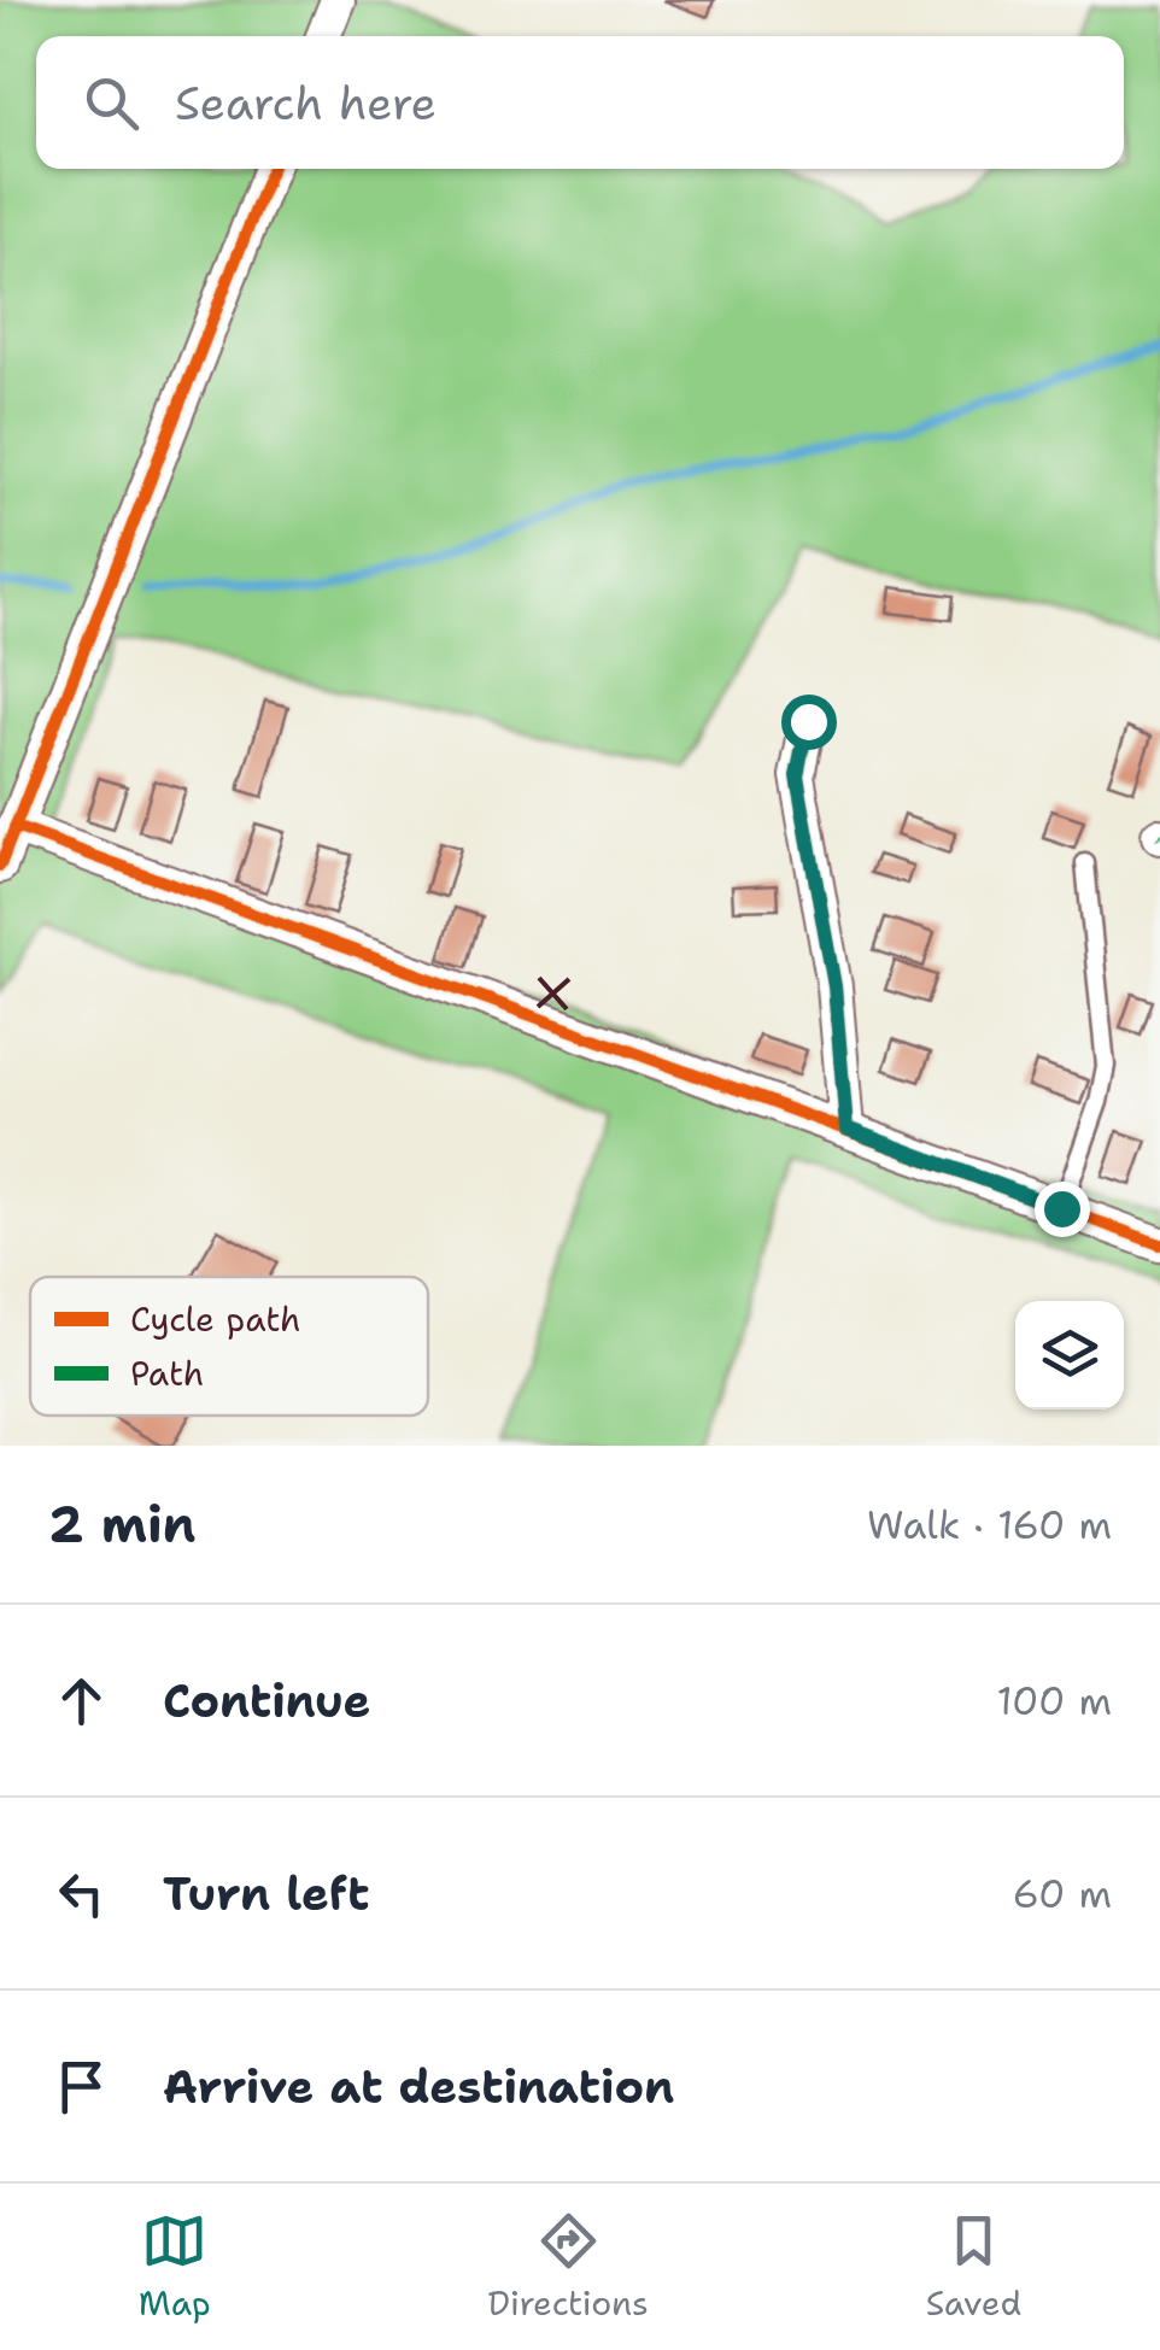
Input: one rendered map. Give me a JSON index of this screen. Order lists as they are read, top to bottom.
{
  "legend": ["Cycle path", "Path"],
  "page": {
    "search": "Search here",
    "heading": ["2 min", "Walk · 160 m"],
    "list": [
      ["Continue", "100 m"],
      ["Turn left", "60 m"],
      "Arrive at destination"
    ],
    "nav": ["Map", "Directions", "Saved"]
  }
}
